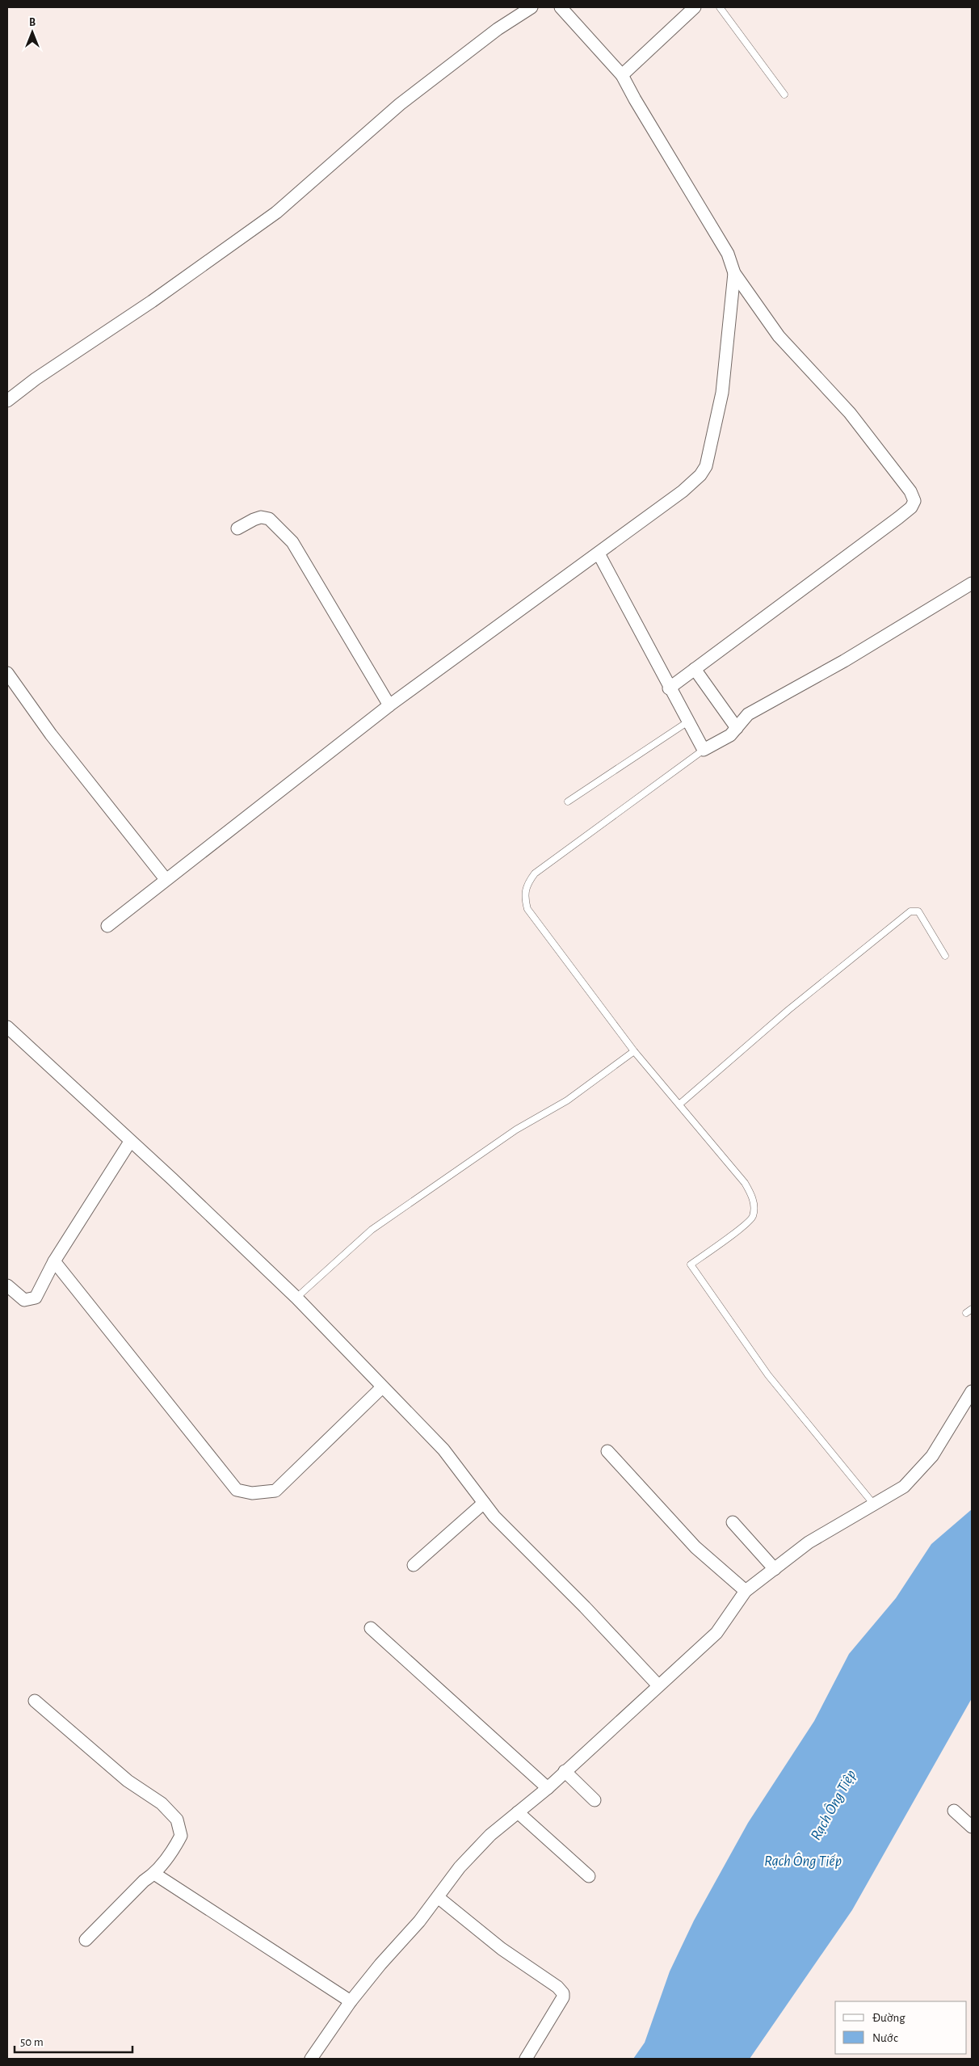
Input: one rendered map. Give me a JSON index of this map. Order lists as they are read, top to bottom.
{
  "water": ["Rạch Ông Tiệp", "Rạch Ông Tiếp"],
  "legend": ["Đường", "Nước"],
  "scale_bar": "50 m",
  "north": "top"
}
